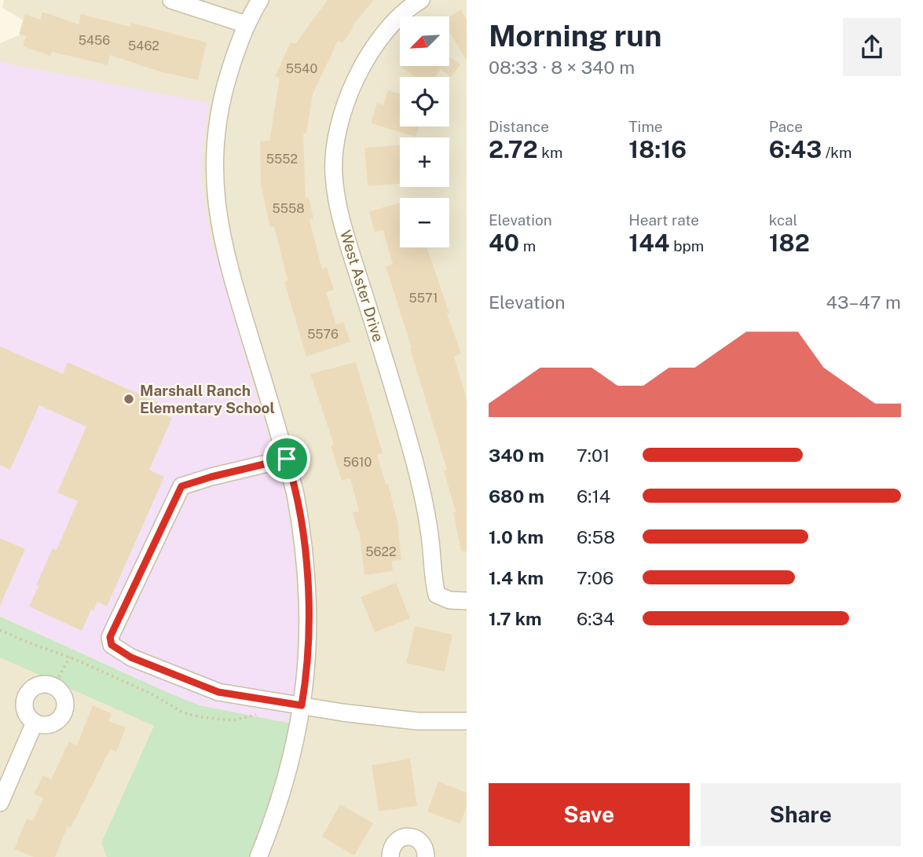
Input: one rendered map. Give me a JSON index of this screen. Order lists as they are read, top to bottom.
{
  "streets": {
    "street": ["West Aster Drive"]
  },
  "places": ["Marshall Ranch Elementary School"],
  "house_numbers": [
    "5456",
    "5462",
    "5540",
    "5552",
    "5558",
    "5571",
    "5576",
    "5610",
    "5622"
  ],
  "north": "bottom left",
  "page": {
    "heading": ["Morning run", "08:33 · 8 × 340 m"],
    "map_buttons": ["+", "−"],
    "stats": [
      ["Distance", "2.72 km"],
      ["Time", "18:16"],
      ["Pace", "6:43 /km"],
      ["Elevation", "40 m"],
      ["Heart rate", "144 bpm"],
      ["kcal", "182"]
    ],
    "chart": ["Elevation", "43–47 m"],
    "list": [
      {
        "name": "340 m",
        "note": "7:01"
      },
      {
        "name": "680 m",
        "note": "6:14"
      },
      {
        "name": "1.0 km",
        "note": "6:58"
      },
      {
        "name": "1.4 km",
        "note": "7:06"
      },
      {
        "name": "1.7 km",
        "note": "6:34"
      }
    ],
    "buttons": ["Save", "Share"]
  }
}
